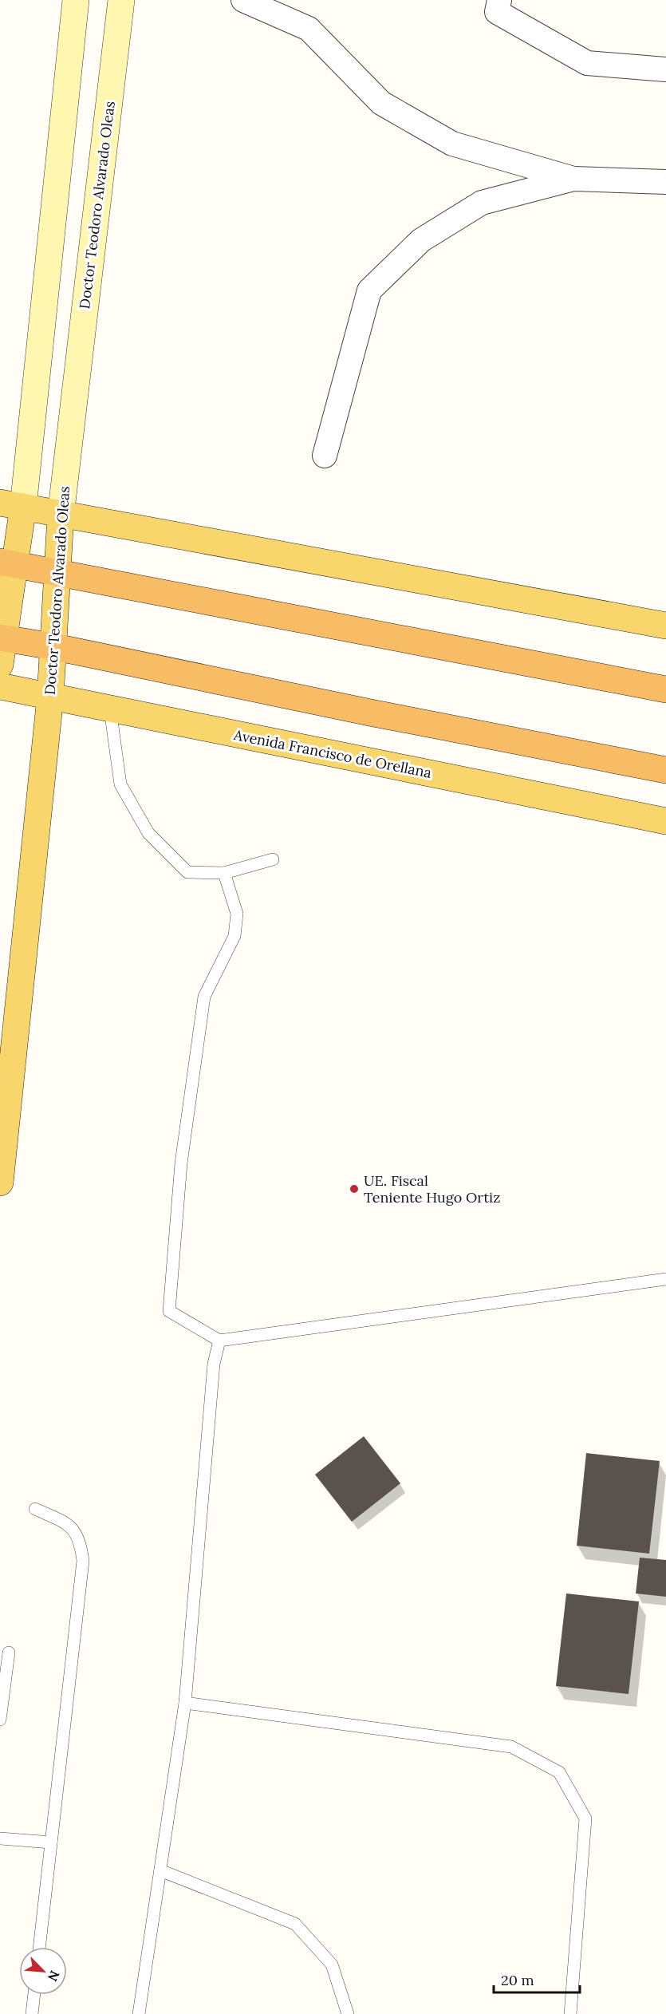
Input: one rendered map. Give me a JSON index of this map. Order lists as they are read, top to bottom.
{
  "streets": {
    "main road": ["Doctor Teodoro Alvarado Oleas", "Avenida Francisco de Orellana"]
  },
  "crossings": [
    ["Doctor Teodoro Alvarado Oleas", "Avenida Francisco de Orellana"]
  ],
  "places": ["UE. Fiscal Teniente Hugo Ortiz"],
  "scale_bar": "20 m",
  "north": "bottom right"
}
